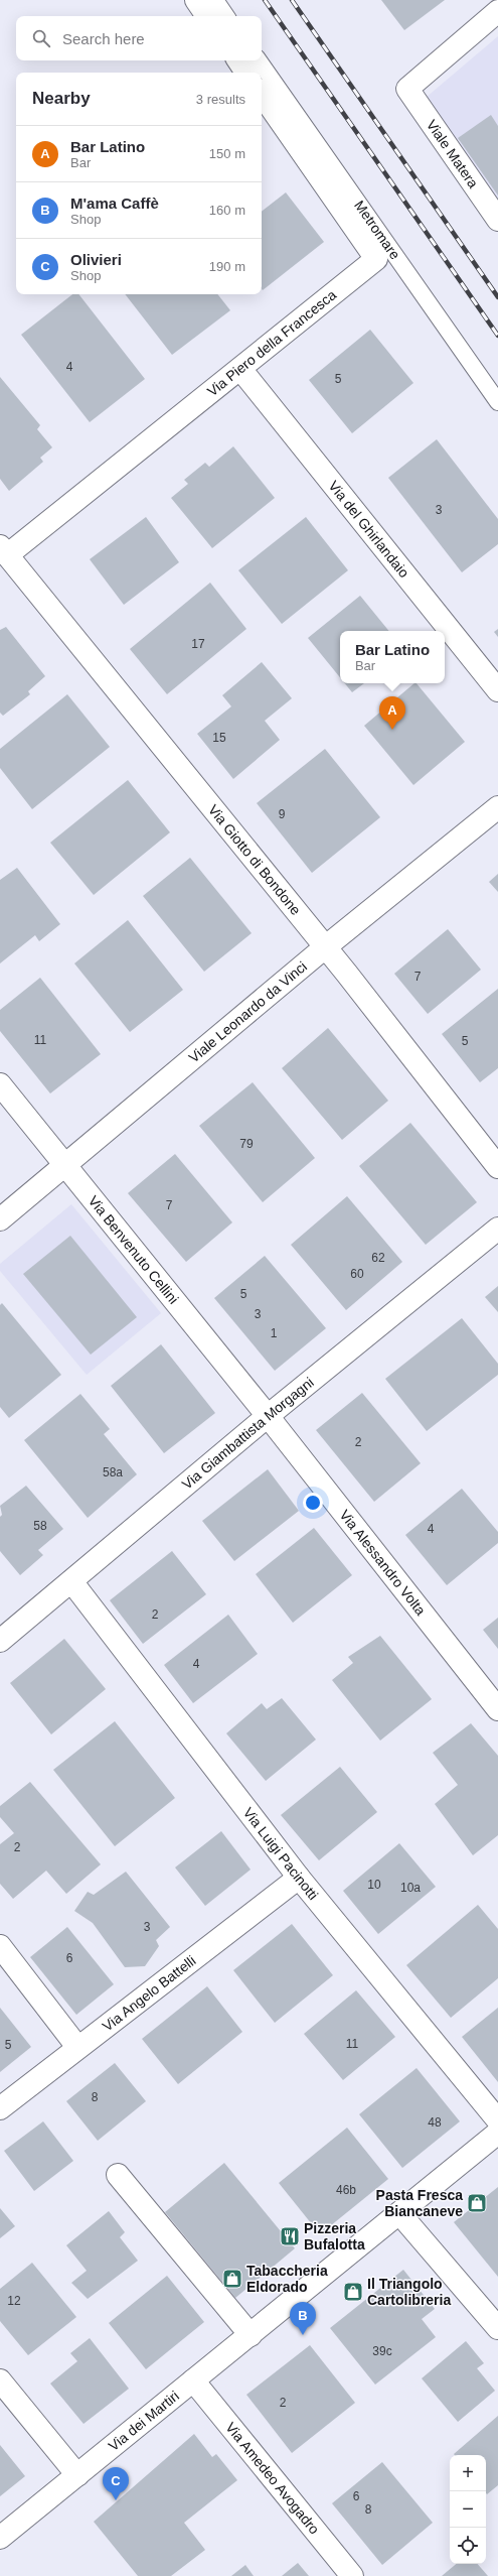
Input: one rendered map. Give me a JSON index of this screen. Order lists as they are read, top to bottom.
{
  "streets": {
    "street": [
      "Viale Matera",
      "Via Piero della Francesca",
      "Via del Ghirlandaio",
      "Via Giotto di Bondone",
      "Viale Leonardo da Vinci",
      "Via Benvenuto Cellini",
      "Via Giambattista Morgagni",
      "Via Alessandro Volta",
      "Via Luigi Pacinotti",
      "Via Angelo Battelli",
      "Via dei Martiri",
      "Via Amedeo Avogadro"
    ],
    "lane": ["Metromare"]
  },
  "crossings": [
    ["Via Piero della Francesca", "Via del Ghirlandaio"],
    ["Via Piero della Francesca", "Via Giotto di Bondone"],
    ["Via Giotto di Bondone", "Viale Leonardo da Vinci"],
    ["Viale Leonardo da Vinci", "Via Benvenuto Cellini"],
    ["Via Benvenuto Cellini", "Via Giambattista Morgagni"],
    ["Via Benvenuto Cellini", "Via Alessandro Volta"],
    ["Via Giambattista Morgagni", "Via Alessandro Volta"],
    ["Via Giambattista Morgagni", "Via Luigi Pacinotti"],
    ["Via Luigi Pacinotti", "Via Angelo Battelli"],
    ["Via dei Martiri", "Via Amedeo Avogadro"]
  ],
  "places": {
    "shop": ["Pasta Fresca Biancaneve", "Tabaccheria Eldorado", "Il Triangolo Cartolibreria"],
    "restaurant": ["Pizzeria Bufalotta"]
  },
  "house_numbers": [
    "4",
    "5",
    "3",
    "17",
    "15",
    "9",
    "7",
    "11",
    "5",
    "79",
    "7",
    "62",
    "60",
    "5",
    "3",
    "1",
    "2",
    "58a",
    "58",
    "4",
    "2",
    "4",
    "2",
    "10",
    "10a",
    "3",
    "6",
    "11",
    "5",
    "8",
    "48",
    "46b",
    "12",
    "39c",
    "2",
    "6",
    "8"
  ],
  "page": {
    "search": "Search here",
    "heading": ["Nearby", "3 results"],
    "list": [
      {
        "mark": "A",
        "name": "Bar Latino",
        "note": "Bar",
        "value": "150 m"
      },
      {
        "mark": "B",
        "name": "M'ama Caffè",
        "note": "Shop",
        "value": "160 m"
      },
      {
        "mark": "C",
        "name": "Olivieri",
        "note": "Shop",
        "value": "190 m"
      }
    ],
    "popup": ["Bar Latino", "Bar"],
    "pins": ["A", "B", "C"],
    "map_buttons": ["+", "−"]
  }
}
